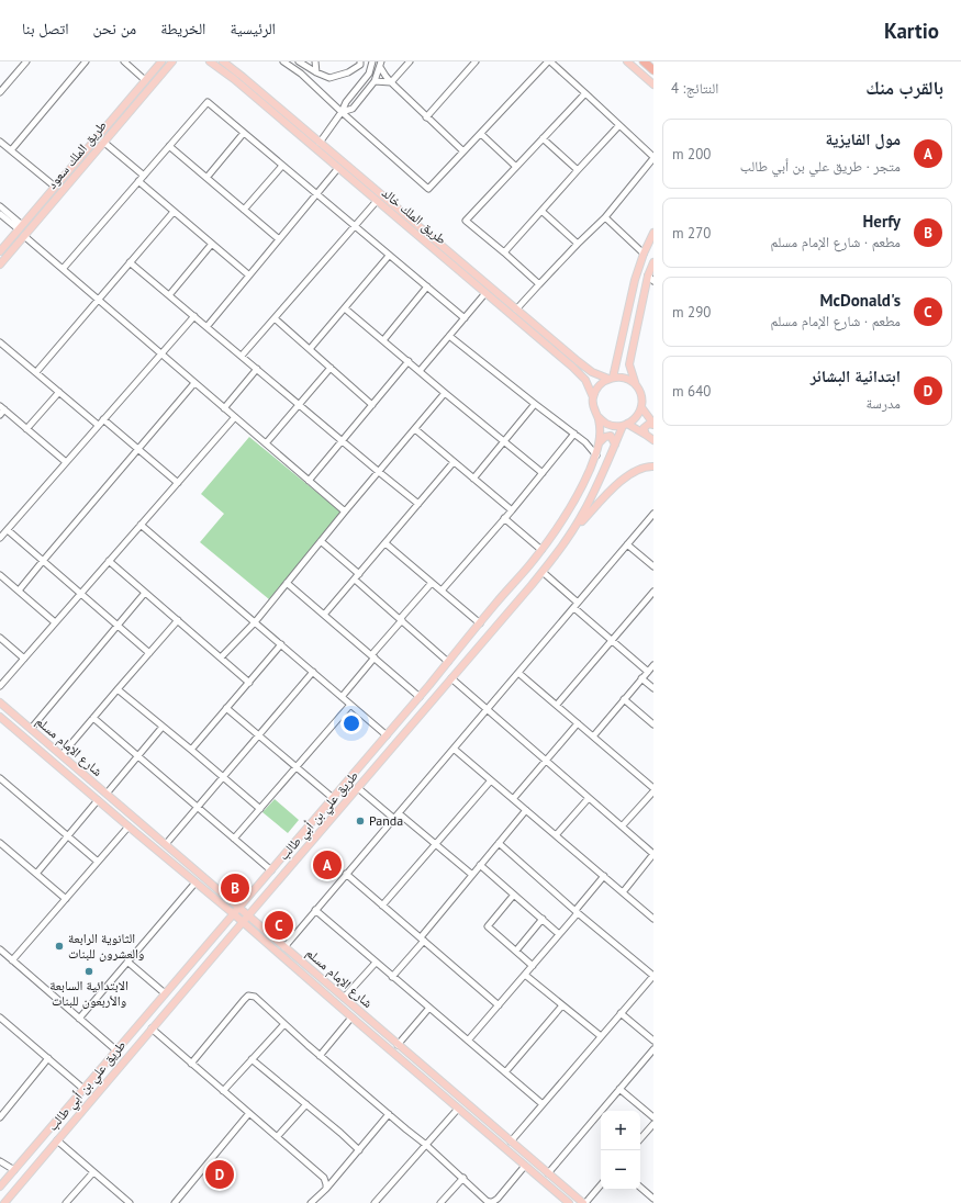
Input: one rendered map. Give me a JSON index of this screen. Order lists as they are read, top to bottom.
{
  "streets": {
    "main road": [
      "طريق الملك سعود",
      "طريق الملك خالد",
      "شارع الإمام مسلم",
      "طريق علي بن أبي طالب"
    ]
  },
  "crossings": [
    ["طريق الملك خالد", "طريق علي بن أبي طالب"],
    ["شارع الإمام مسلم", "طريق علي بن أبي طالب"]
  ],
  "places": ["Panda", "الثانوية الرابعة والعشرون للبنات", "الابتدائية السابعة والأربعون للبنات"],
  "page": {
    "header": "Kartio",
    "nav": [
      "الرئيسية",
      "الخريطة",
      "من نحن",
      "اتصل بنا"
    ],
    "heading": ["بالقرب منك", "النتائج: 4"],
    "list": [
      {
        "mark": "A",
        "name": "مول الفايزية",
        "note": "متجر · طريق علي بن أبي طالب",
        "value": "200 m"
      },
      {
        "mark": "B",
        "name": "Herfy",
        "note": "مطعم · شارع الإمام مسلم",
        "value": "270 m"
      },
      {
        "mark": "C",
        "name": "McDonald's",
        "note": "مطعم · شارع الإمام مسلم",
        "value": "290 m"
      },
      {
        "mark": "D",
        "name": "ابتدائية البشائر",
        "note": "مدرسة",
        "value": "640 m"
      }
    ],
    "pins": [
      "A",
      "B",
      "C",
      "D"
    ],
    "map_buttons": ["+", "−"]
  }
}
